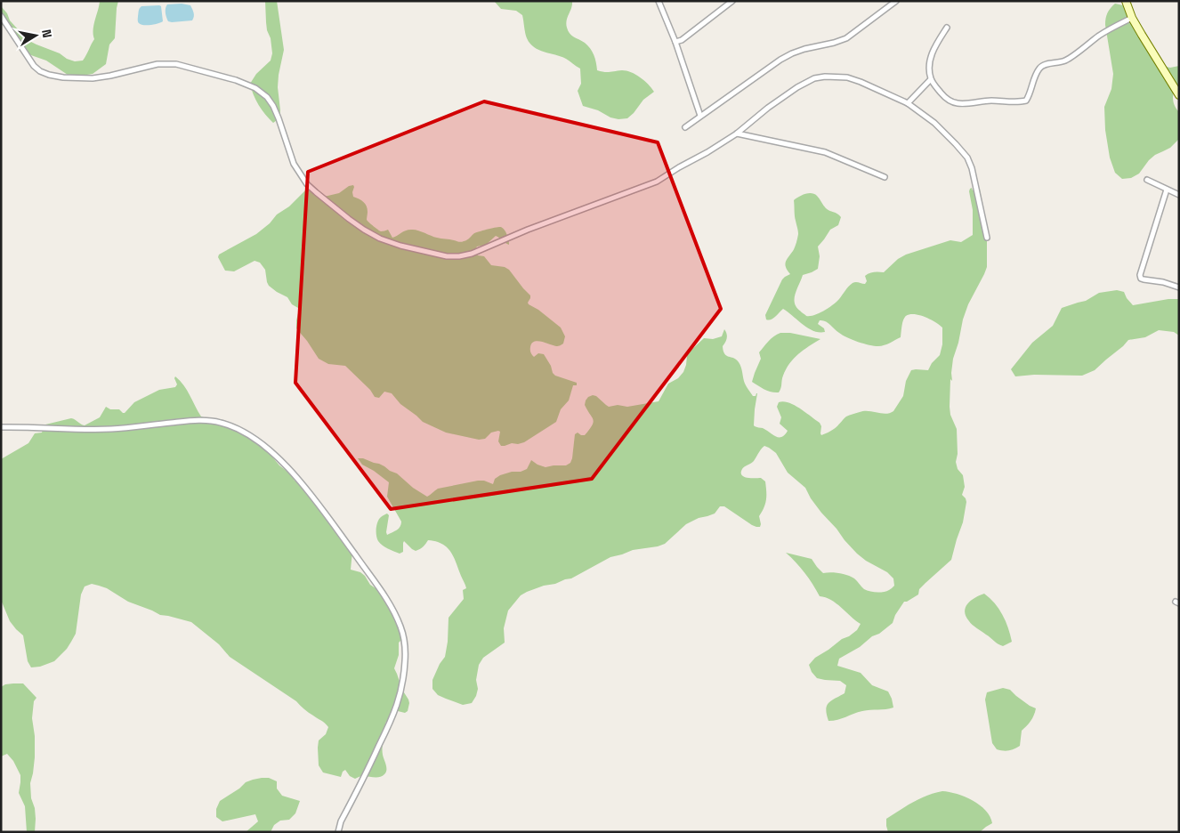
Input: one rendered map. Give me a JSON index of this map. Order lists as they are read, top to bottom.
{
  "north": "right"
}
